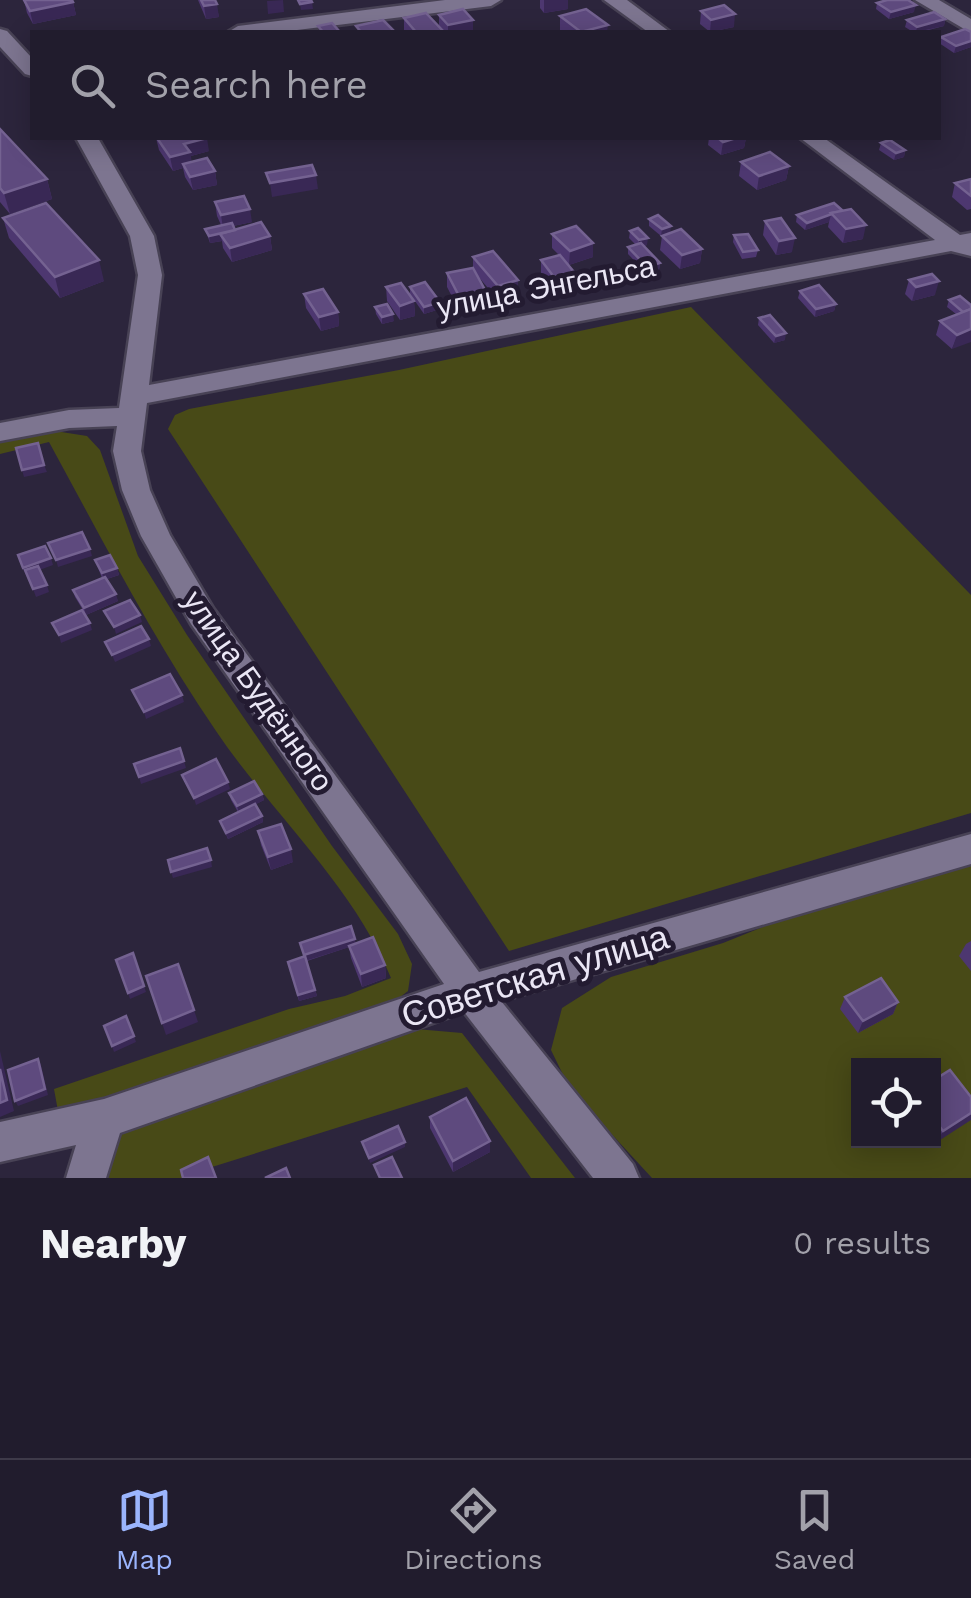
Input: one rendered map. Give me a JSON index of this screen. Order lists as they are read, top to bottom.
{
  "streets": {
    "street": ["улица Энгельса", "улица Будённого", "Советская улица"]
  },
  "crossings": [
    ["улица Энгельса", "улица Будённого"],
    ["улица Будённого", "Советская улица"]
  ],
  "page": {
    "search": "Search here",
    "heading": ["Nearby", "0 results"],
    "nav": ["Map", "Directions", "Saved"]
  }
}
